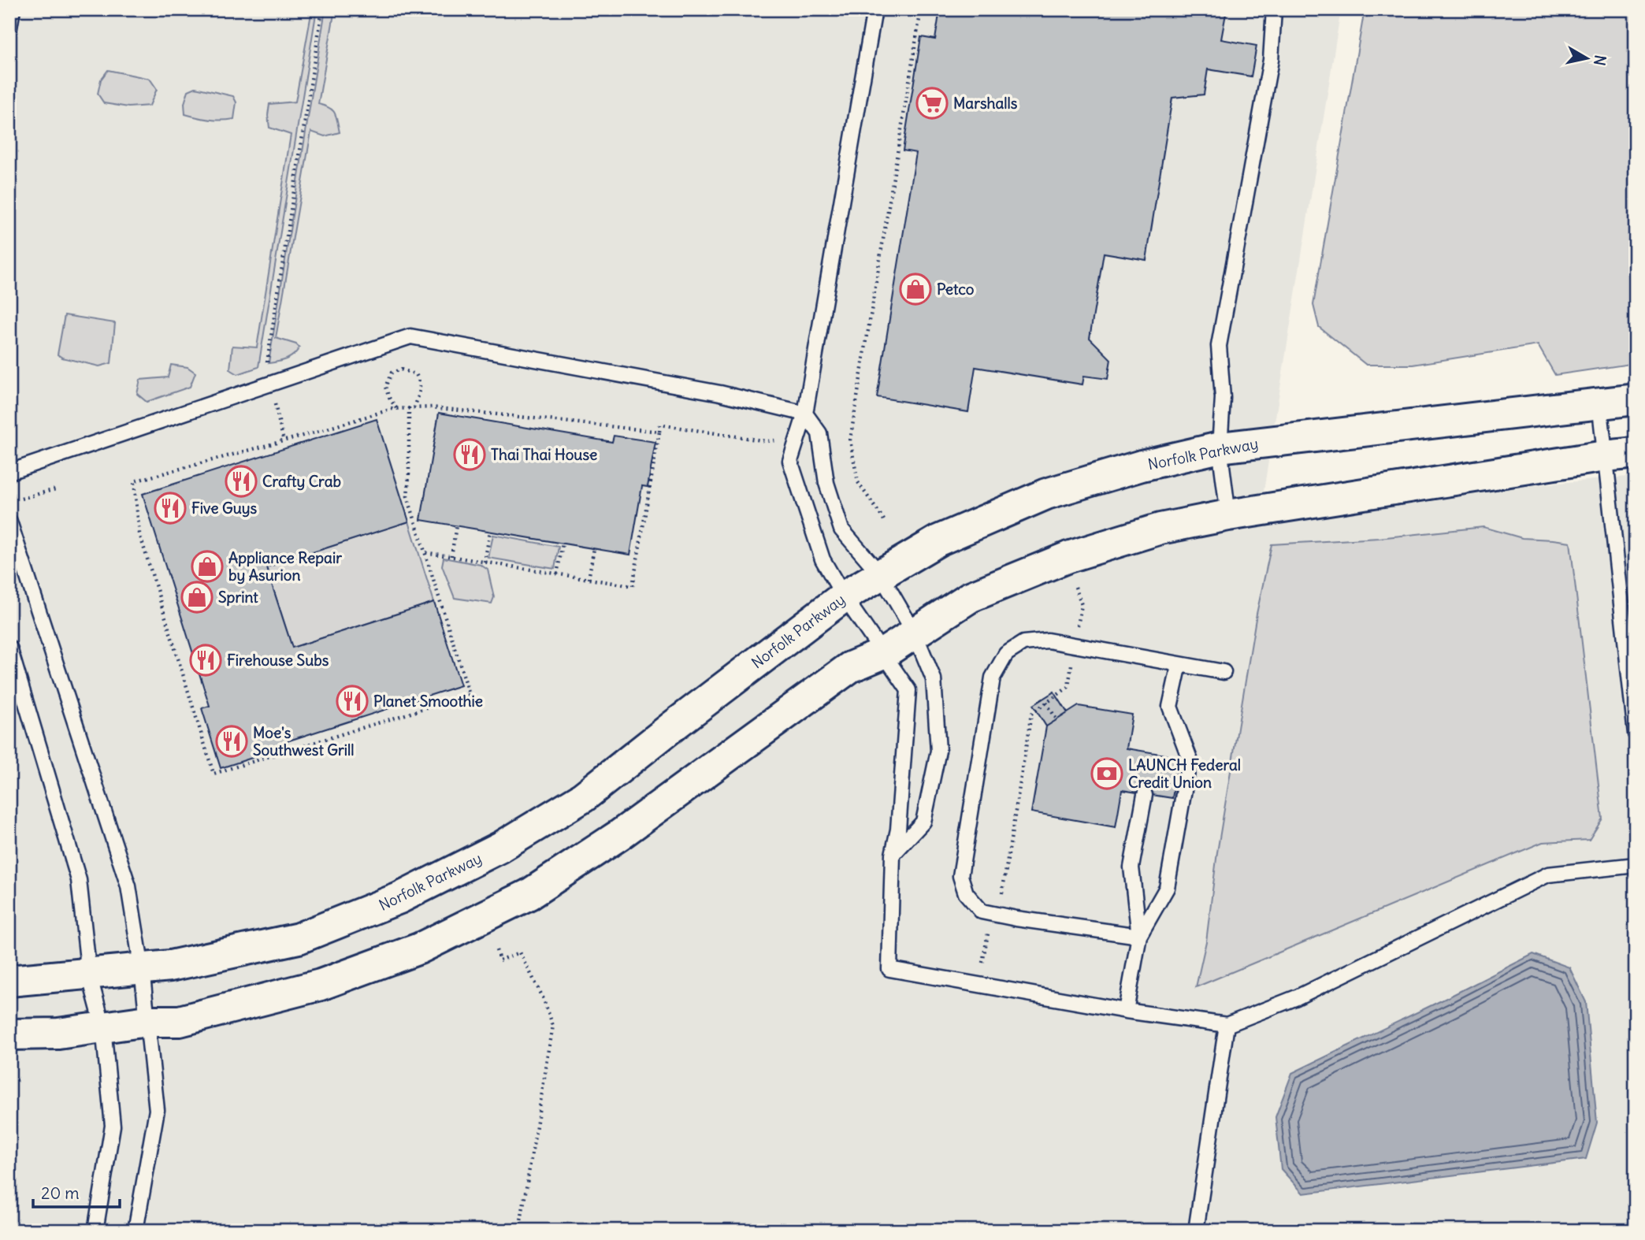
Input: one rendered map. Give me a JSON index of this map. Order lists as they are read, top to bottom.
{
  "streets": {
    "street": ["Norfolk Parkway"]
  },
  "places": {
    "supermarket": ["Marshalls"],
    "shop": ["Petco", "Appliance Repair by Asurion", "Sprint"],
    "restaurant": [
      "Thai Thai House",
      "Crafty Crab",
      "Five Guys",
      "Firehouse Subs",
      "Planet Smoothie",
      "Moe's Southwest Grill"
    ],
    "bank": ["LAUNCH Federal Credit Union"]
  },
  "scale_bar": "20 m",
  "north": "right"
}
